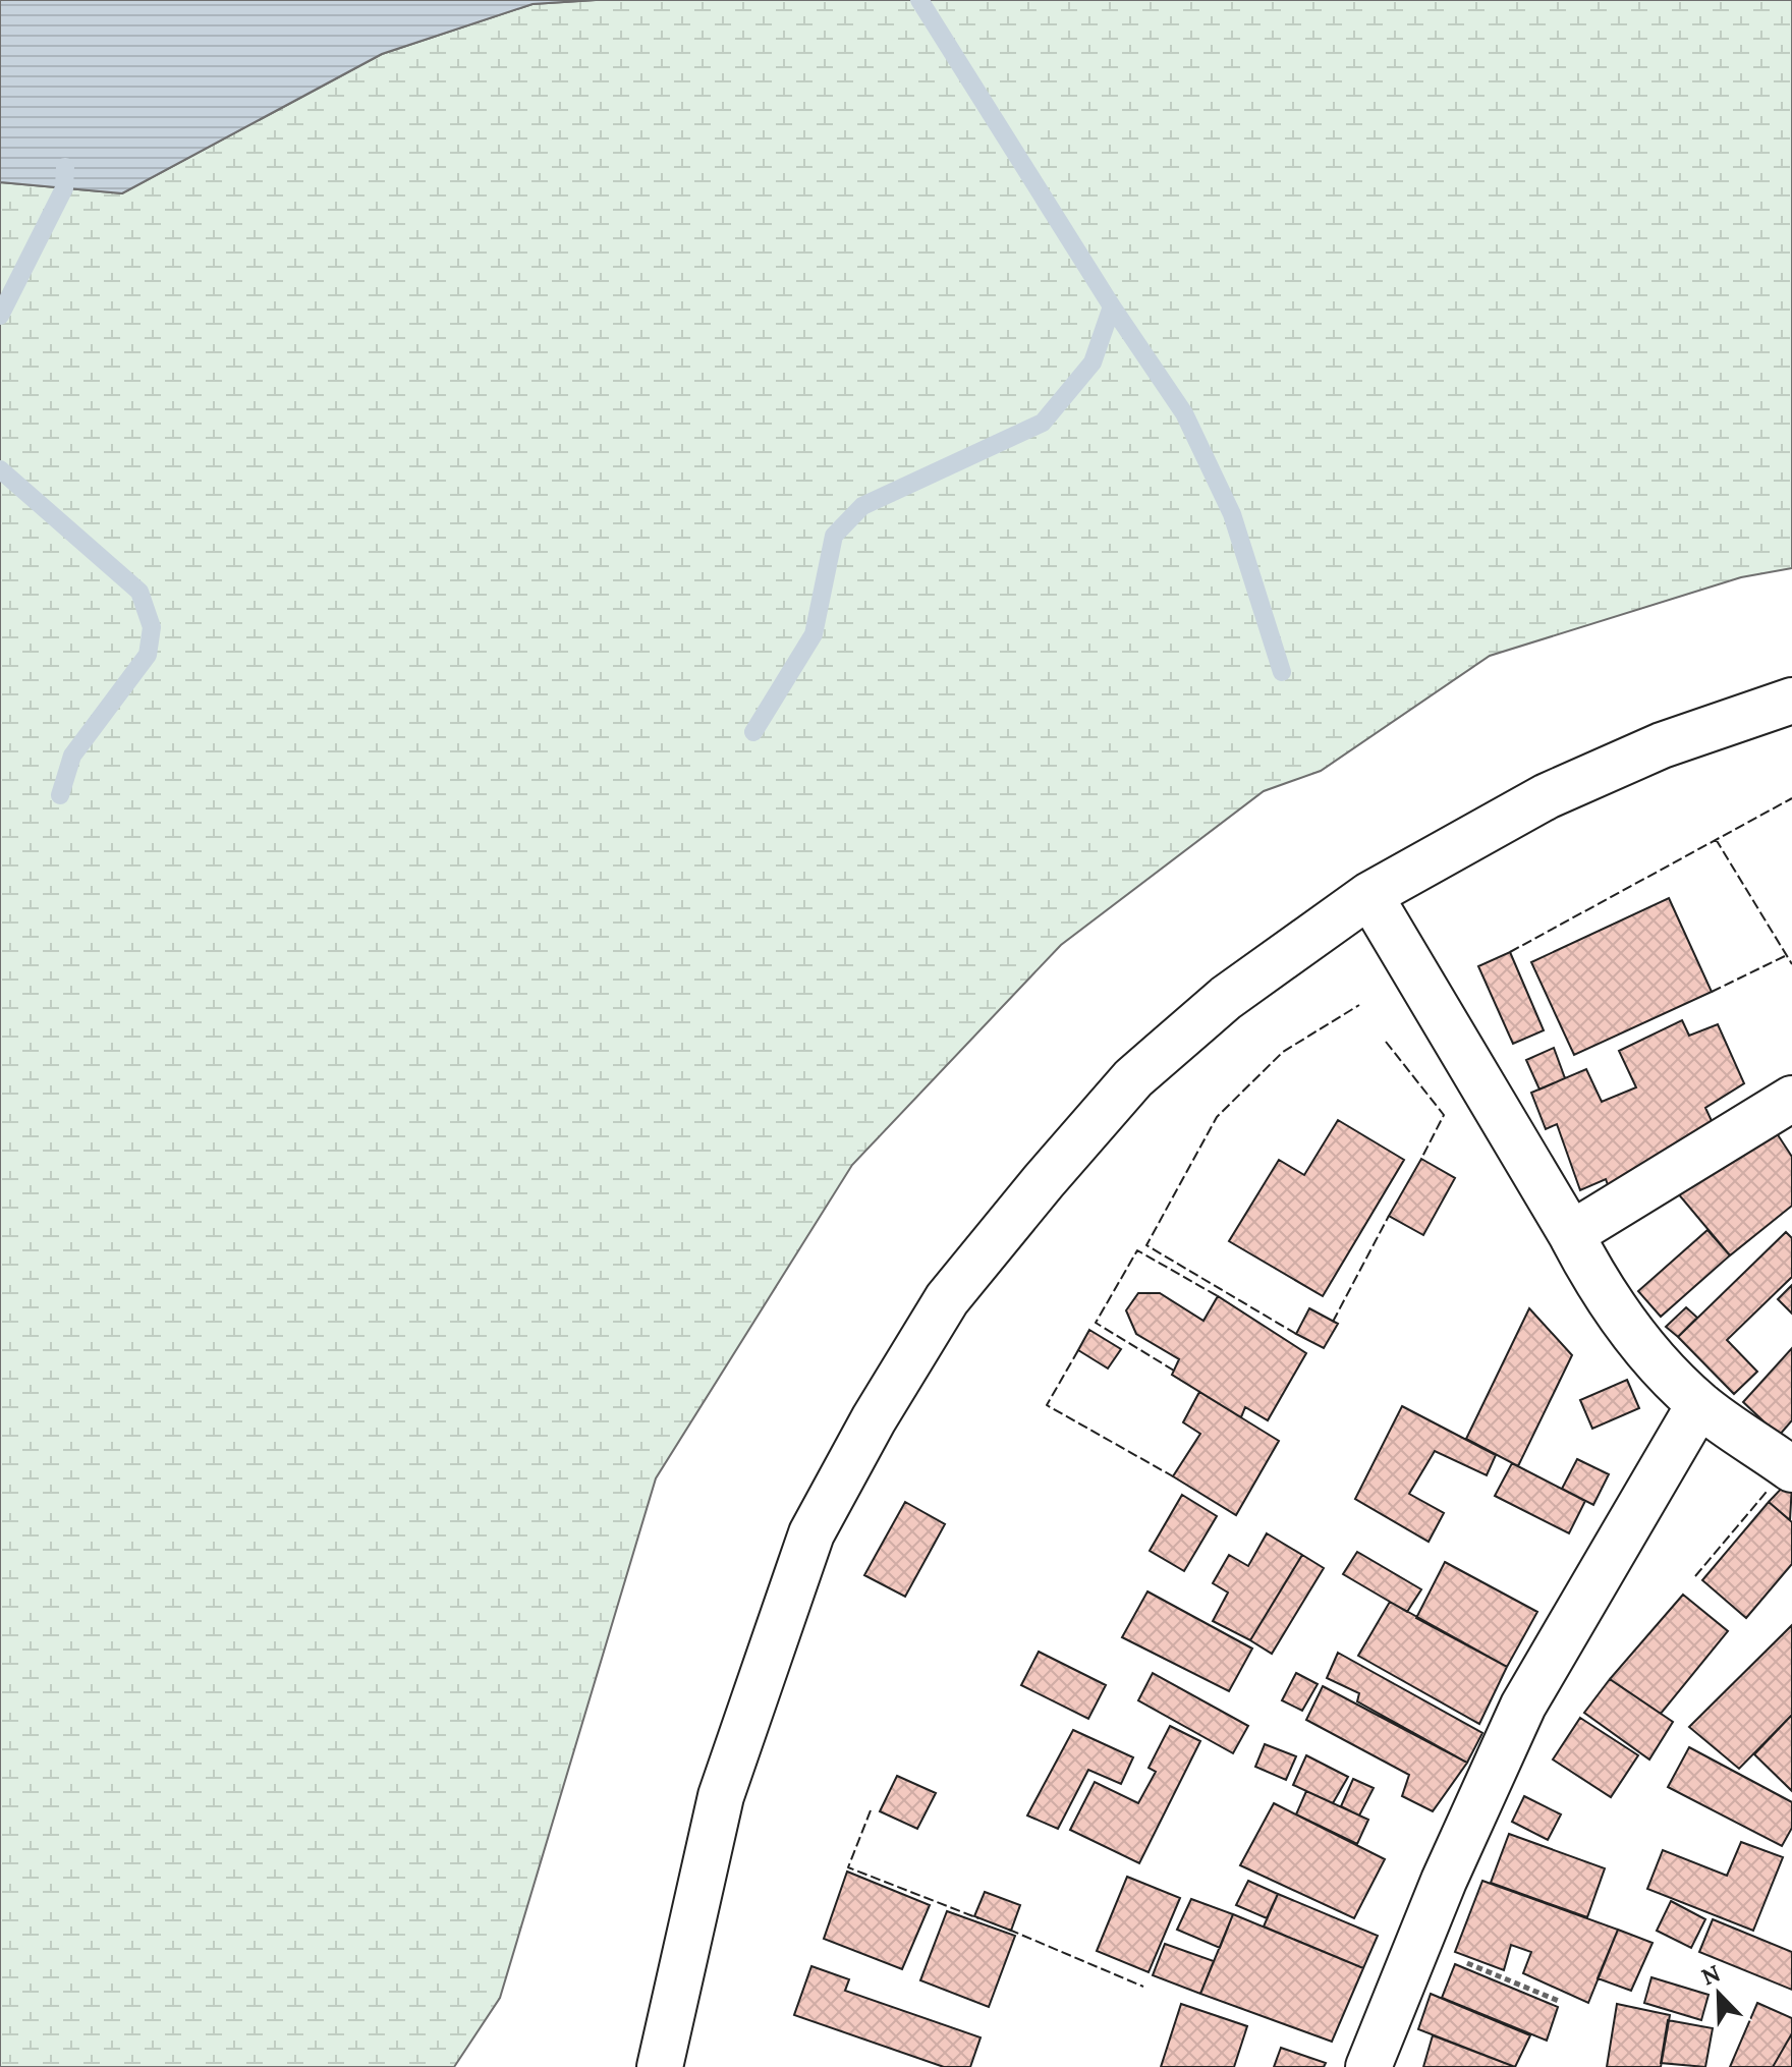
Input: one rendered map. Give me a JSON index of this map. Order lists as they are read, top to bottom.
{
  "north": "top left"
}
